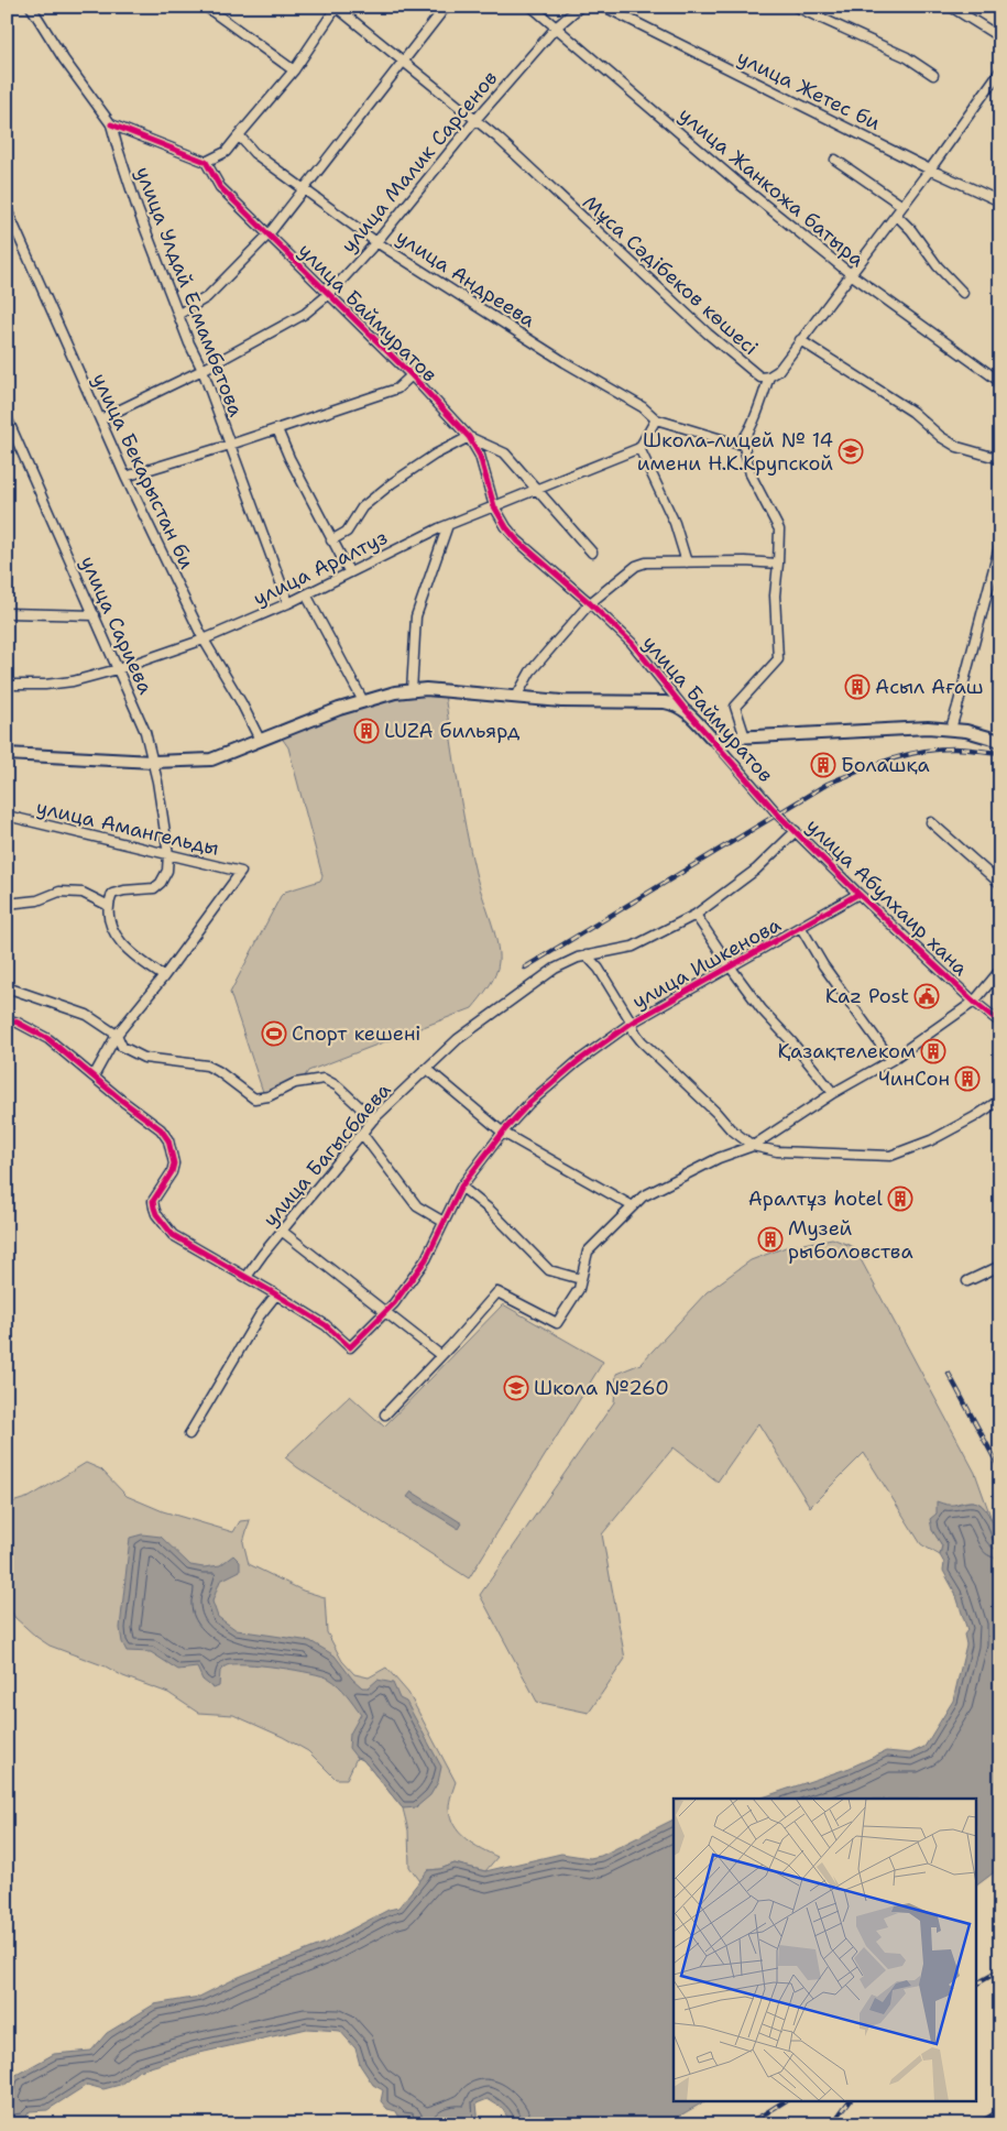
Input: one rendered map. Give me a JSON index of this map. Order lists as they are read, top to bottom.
{
  "streets": {
    "street": [
      "улица Жетес би",
      "улица Малик Сарсенов",
      "улица Жанкожа батыра",
      "Мұса Сәдібеков көшесі",
      "улица Андреева",
      "улица Улдай Есмамбетова",
      "улица Баймуратов",
      "улица Бекарыстан би",
      "улица Аралтуз",
      "улица Сариева",
      "улица Амангельды",
      "улица Абулхаир хана",
      "улица Ишкенова",
      "улица Багысбаева"
    ]
  },
  "crossings": [
    ["улица Жетес би", "Мұса Сәдібеков көшесі"],
    ["улица Малик Сарсенов", "улица Жанкожа батыра"],
    ["улица Малик Сарсенов", "Мұса Сәдібеков көшесі"],
    ["улица Малик Сарсенов", "улица Андреева"],
    ["улица Малик Сарсенов", "улица Улдай Есмамбетова"],
    ["улица Малик Сарсенов", "улица Баймуратов"],
    ["улица Малик Сарсенов", "улица Бекарыстан би"],
    ["улица Жанкожа батыра", "Мұса Сәдібеков көшесі"],
    ["улица Улдай Есмамбетова", "улица Аралтуз"],
    ["улица Баймуратов", "улица Аралтуз"],
    ["улица Баймуратов", "улица Абулхаир хана"],
    ["улица Бекарыстан би", "улица Аралтуз"],
    ["улица Аралтуз", "улица Сариева"],
    ["улица Сариева", "улица Амангельды"],
    ["улица Абулхаир хана", "улица Ишкенова"],
    ["улица Абулхаир хана", "улица Багысбаева"]
  ],
  "places": {
    "school or university": ["Школа-лицей № 14 имени Н.К.Крупской", "Школа №260"],
    "building": [
      "Асыл Ағаш",
      "LUZA бильярд",
      "Болашқа",
      "Қазақтелеком",
      "ЧинСон",
      "Аралтұз hotel",
      "Музей рыболовства"
    ],
    "public building": ["Kaz Post"],
    "sports": ["Спорт кешені"]
  }
}
